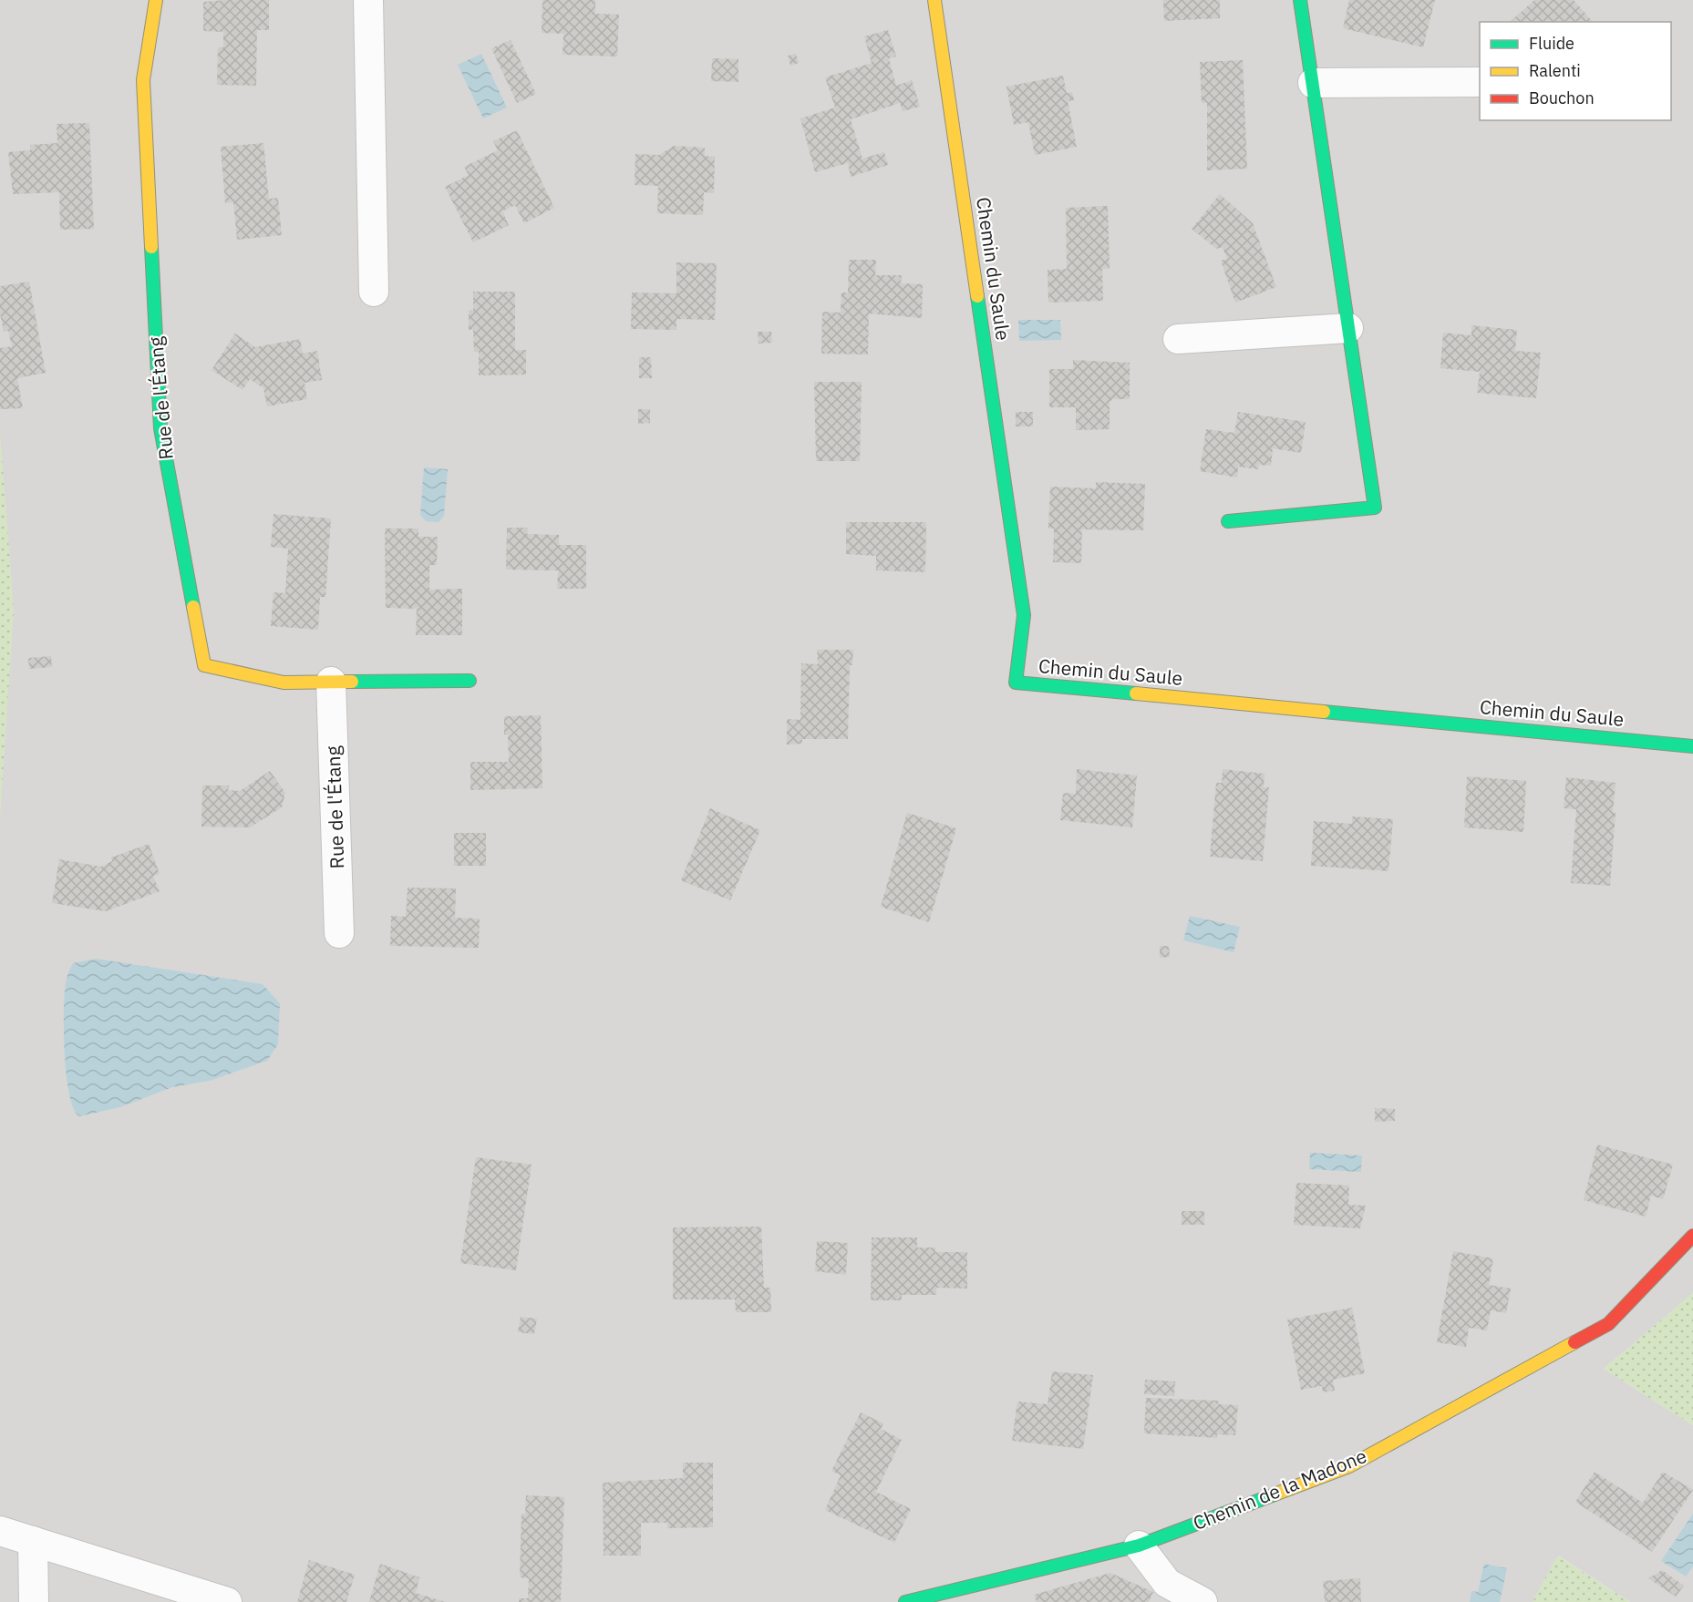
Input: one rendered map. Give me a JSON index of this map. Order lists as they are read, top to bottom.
{
  "streets": {
    "street": ["Chemin du Saule", "Rue de l'Étang", "Chemin de la Madone"]
  },
  "legend": ["Fluide", "Ralenti", "Bouchon"]
}
